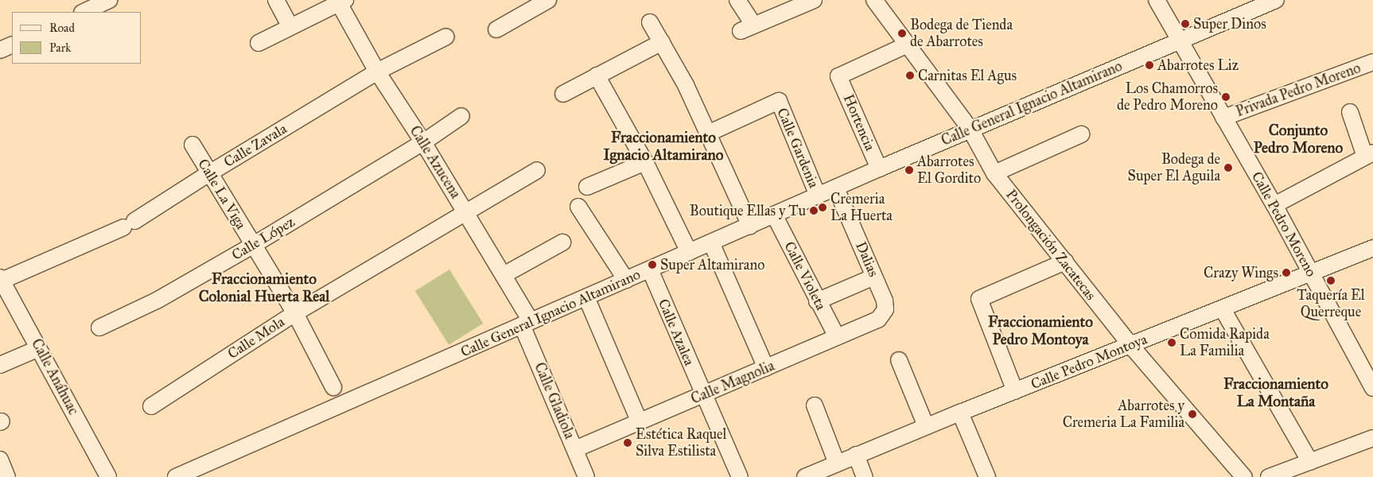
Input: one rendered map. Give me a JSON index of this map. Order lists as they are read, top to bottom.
{
  "streets": {
    "street": [
      "Privada Pedro Moreno",
      "Calle General Ignacio Altamirano",
      "Hortencia",
      "Calle Zavala",
      "Calle Gardenia",
      "Calle Azucena",
      "Calle La Viga",
      "Calle Pedro Moreno",
      "Calle López",
      "Prolongación Zacatecas",
      "Dalias",
      "Calle Violeta",
      "Calle Azalea",
      "Calle Mola",
      "Calle Pedro Montoya",
      "Calle Anáhuac",
      "Calle Magnolia",
      "Calle Gladiola"
    ]
  },
  "crossings": [
    ["Privada Pedro Moreno", "Calle Pedro Moreno"],
    ["Calle General Ignacio Altamirano", "Hortencia"],
    ["Calle General Ignacio Altamirano", "Calle Gardenia"],
    ["Calle General Ignacio Altamirano", "Calle Azucena"],
    ["Calle General Ignacio Altamirano", "Calle Pedro Moreno"],
    ["Calle General Ignacio Altamirano", "Prolongación Zacatecas"],
    ["Calle General Ignacio Altamirano", "Dalias"],
    ["Calle General Ignacio Altamirano", "Calle Violeta"],
    ["Calle General Ignacio Altamirano", "Calle Azalea"],
    ["Calle General Ignacio Altamirano", "Calle Gladiola"],
    ["Hortencia", "Prolongación Zacatecas"],
    ["Calle Zavala", "Calle Azucena"],
    ["Calle Zavala", "Calle La Viga"],
    ["Calle Zavala", "Calle Anáhuac"],
    ["Calle Azucena", "Calle López"],
    ["Calle Azucena", "Calle Mola"],
    ["Calle Azucena", "Calle Gladiola"],
    ["Calle La Viga", "Calle López"],
    ["Calle La Viga", "Calle Mola"],
    ["Calle Pedro Moreno", "Calle Pedro Montoya"],
    ["Prolongación Zacatecas", "Calle Pedro Montoya"],
    ["Dalias", "Calle Magnolia"],
    ["Calle Violeta", "Calle Magnolia"],
    ["Calle Azalea", "Calle Magnolia"],
    ["Calle Magnolia", "Calle Gladiola"]
  ],
  "districts": [
    "Conjunto Pedro Moreno",
    "Fraccionamiento Ignacio Altamirano",
    "Fraccionamiento Colonial Huerta Real",
    "Fraccionamiento Pedro Montoya",
    "Fraccionamiento La Montaña"
  ],
  "places": [
    "Super Dinos",
    "Bodega de Tienda de Abarrotes",
    "Abarrotes Liz",
    "Carnitas El Agus",
    "Los Chamorros de Pedro Moreno",
    "Bodega de Super El Aguila",
    "Abarrotes El Gordito",
    "Cremeria La Huerta",
    "Boutique Ellas y Tu",
    "Super Altamirano",
    "Crazy Wings",
    "Taquería El Querreque",
    "Comida Rapida La Familia",
    "Abarrotes y Cremeria La Familia",
    "Estética Raquel Silva Estilista"
  ],
  "legend": ["Road", "Park"]
}
